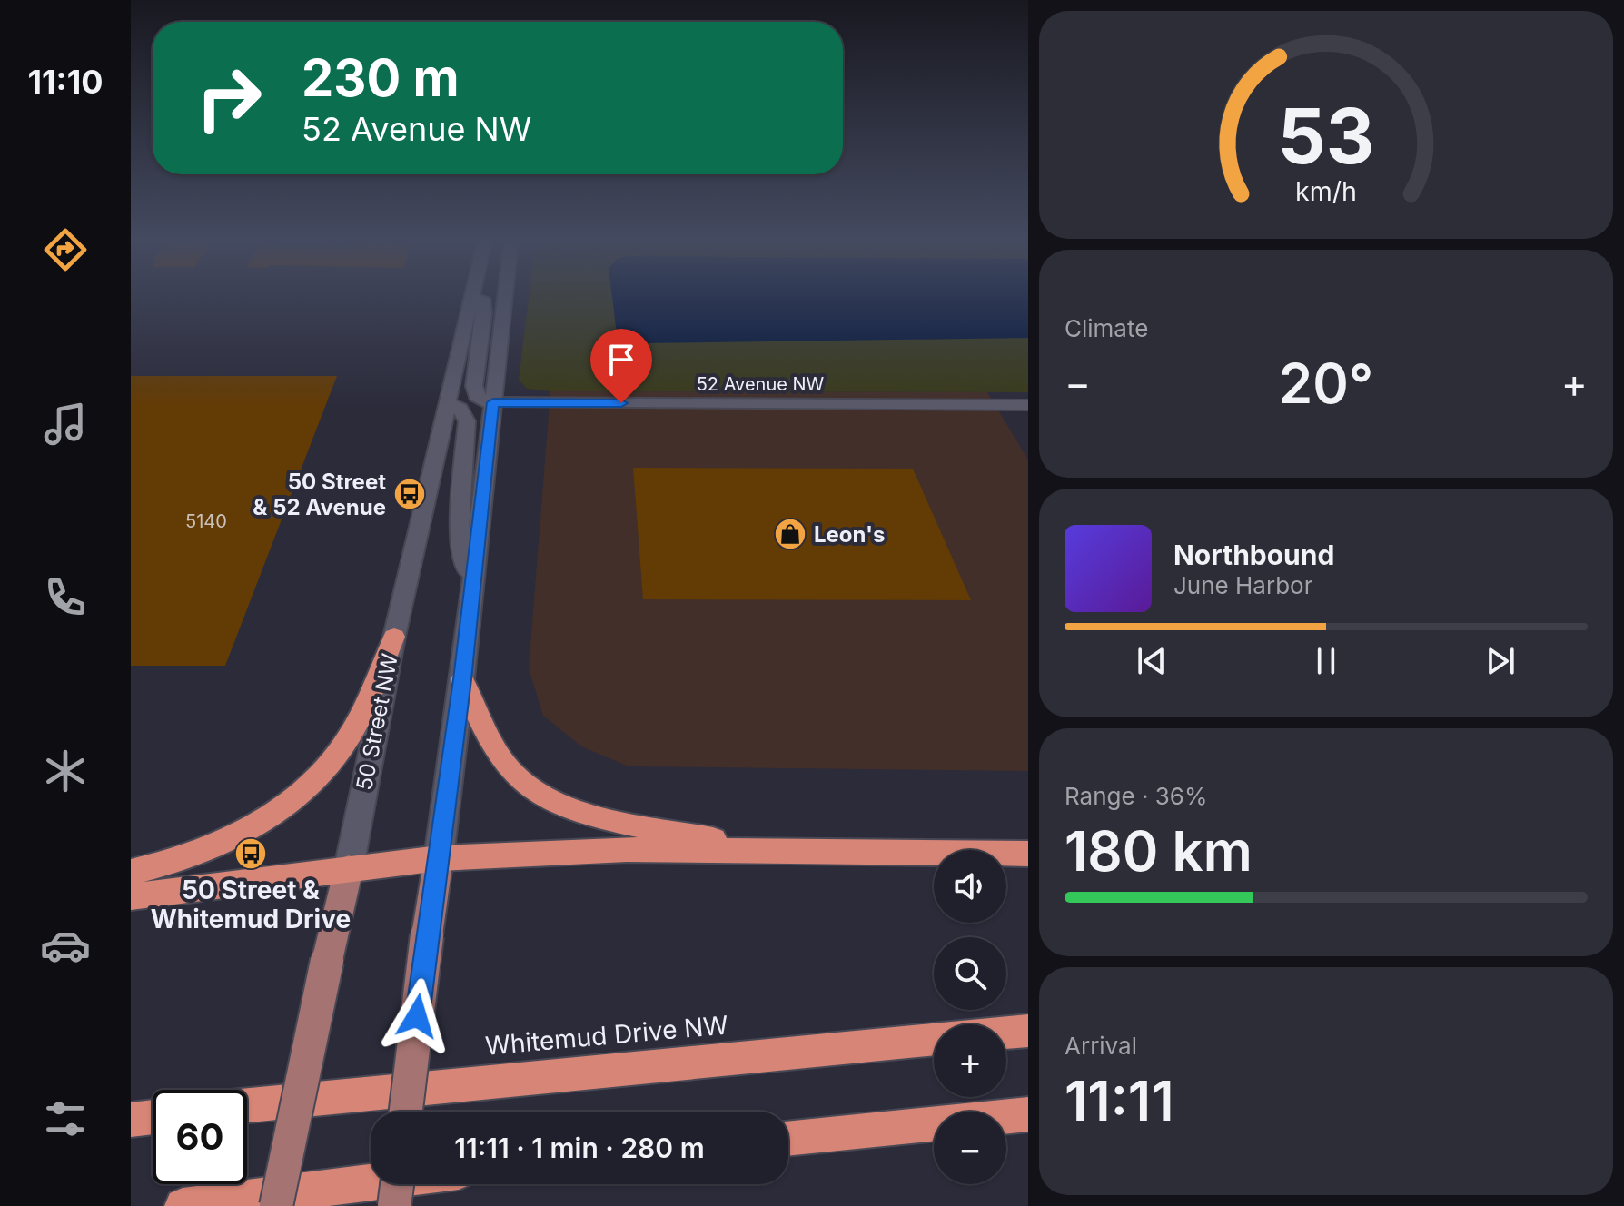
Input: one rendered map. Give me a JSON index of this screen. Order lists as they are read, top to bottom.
{
  "streets": {
    "highway": ["Whitemud Drive NW"],
    "main road": ["50 Street NW"],
    "street": ["52 Avenue NW"]
  },
  "places": {
    "bus stop": ["50 Street & 52 Avenue", "50 Street & Whitemud Drive"],
    "shop": ["Leon's"]
  },
  "house_numbers": ["5140"],
  "page": {
    "tabs": "11:10",
    "turn": ["230 m", "52 Avenue NW"],
    "tile": [
      "Climate",
      ["Range · 36%", "180 km"],
      ["Arrival", "11:11"]
    ],
    "heat": ["−", "20°", "+"],
    "song": ["Northbound", "June Harbor"],
    "map_buttons": ["+", "−"],
    "limit": "60",
    "trip": "11:11 · 1 min · 280 m",
    "gauge": ["53", "km/h"]
  }
}
